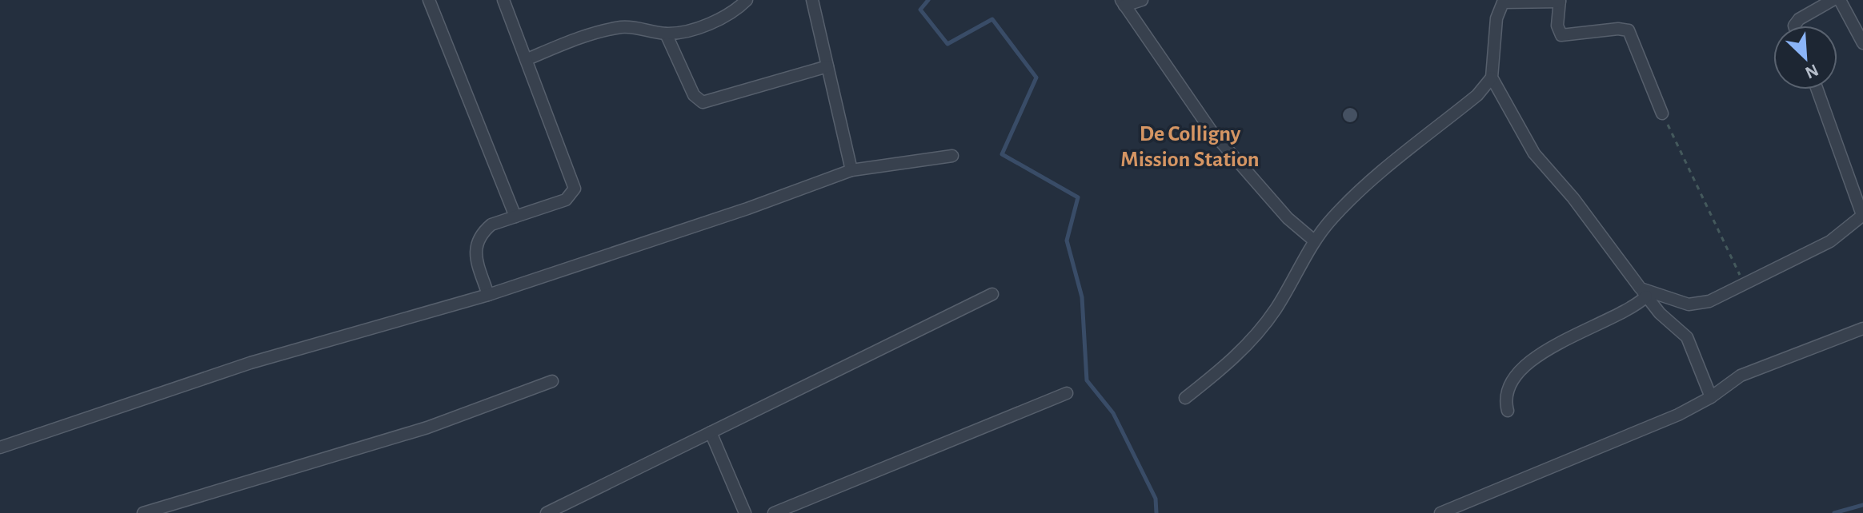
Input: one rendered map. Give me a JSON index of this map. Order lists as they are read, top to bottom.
{
  "districts": ["De Colligny Mission Station"],
  "north": "bottom right"
}
